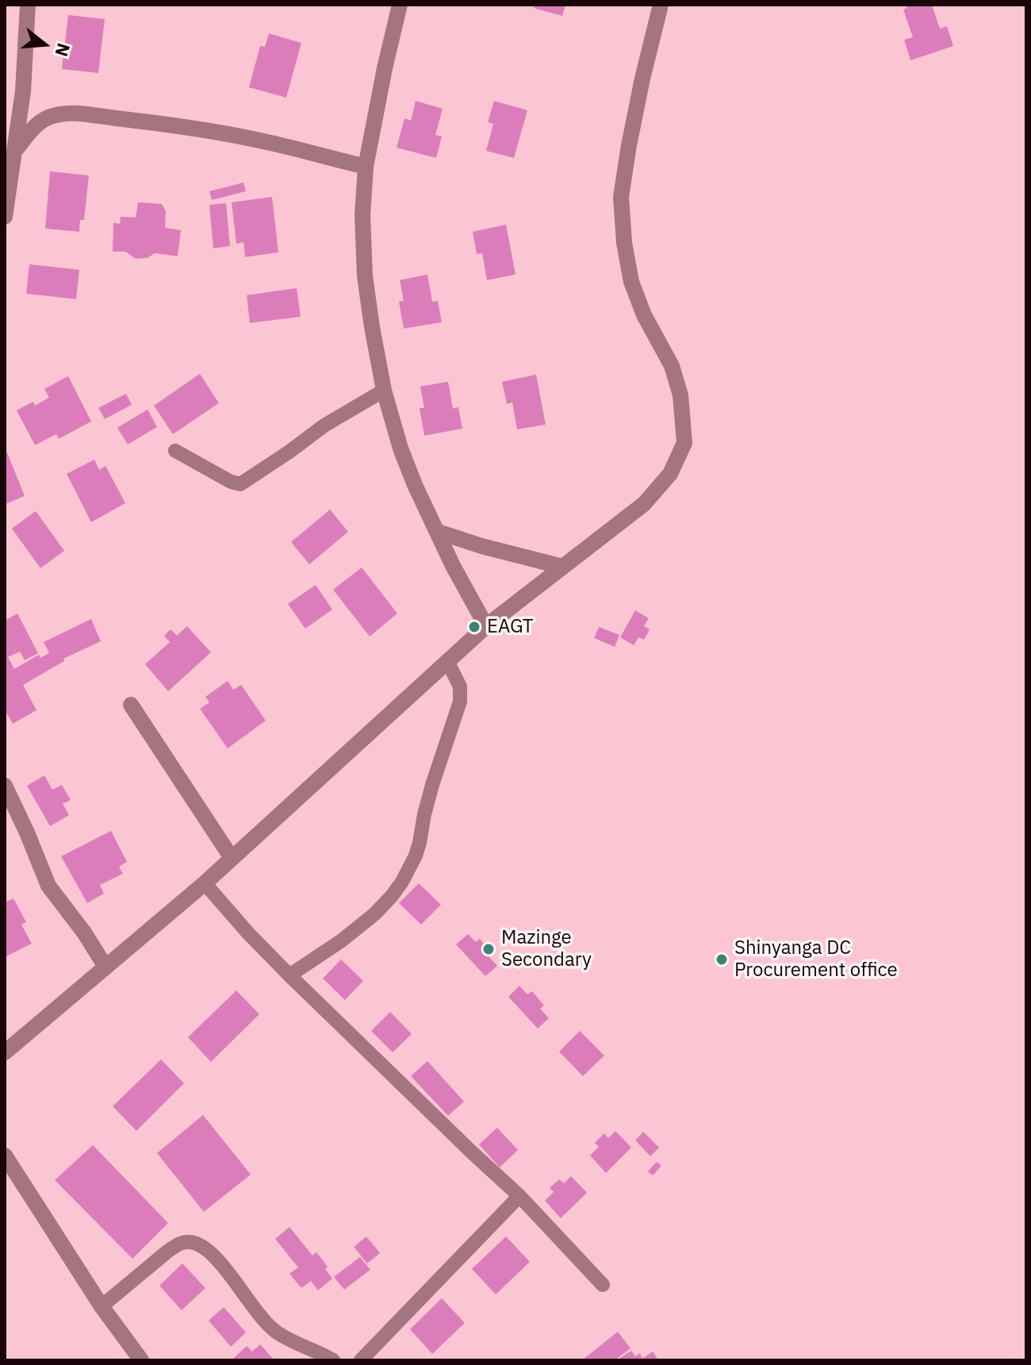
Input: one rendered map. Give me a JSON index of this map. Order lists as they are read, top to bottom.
{
  "places": ["EAGT", "Mazinge Secondary", "Shinyanga DC Procurement office"],
  "north": "right"
}
